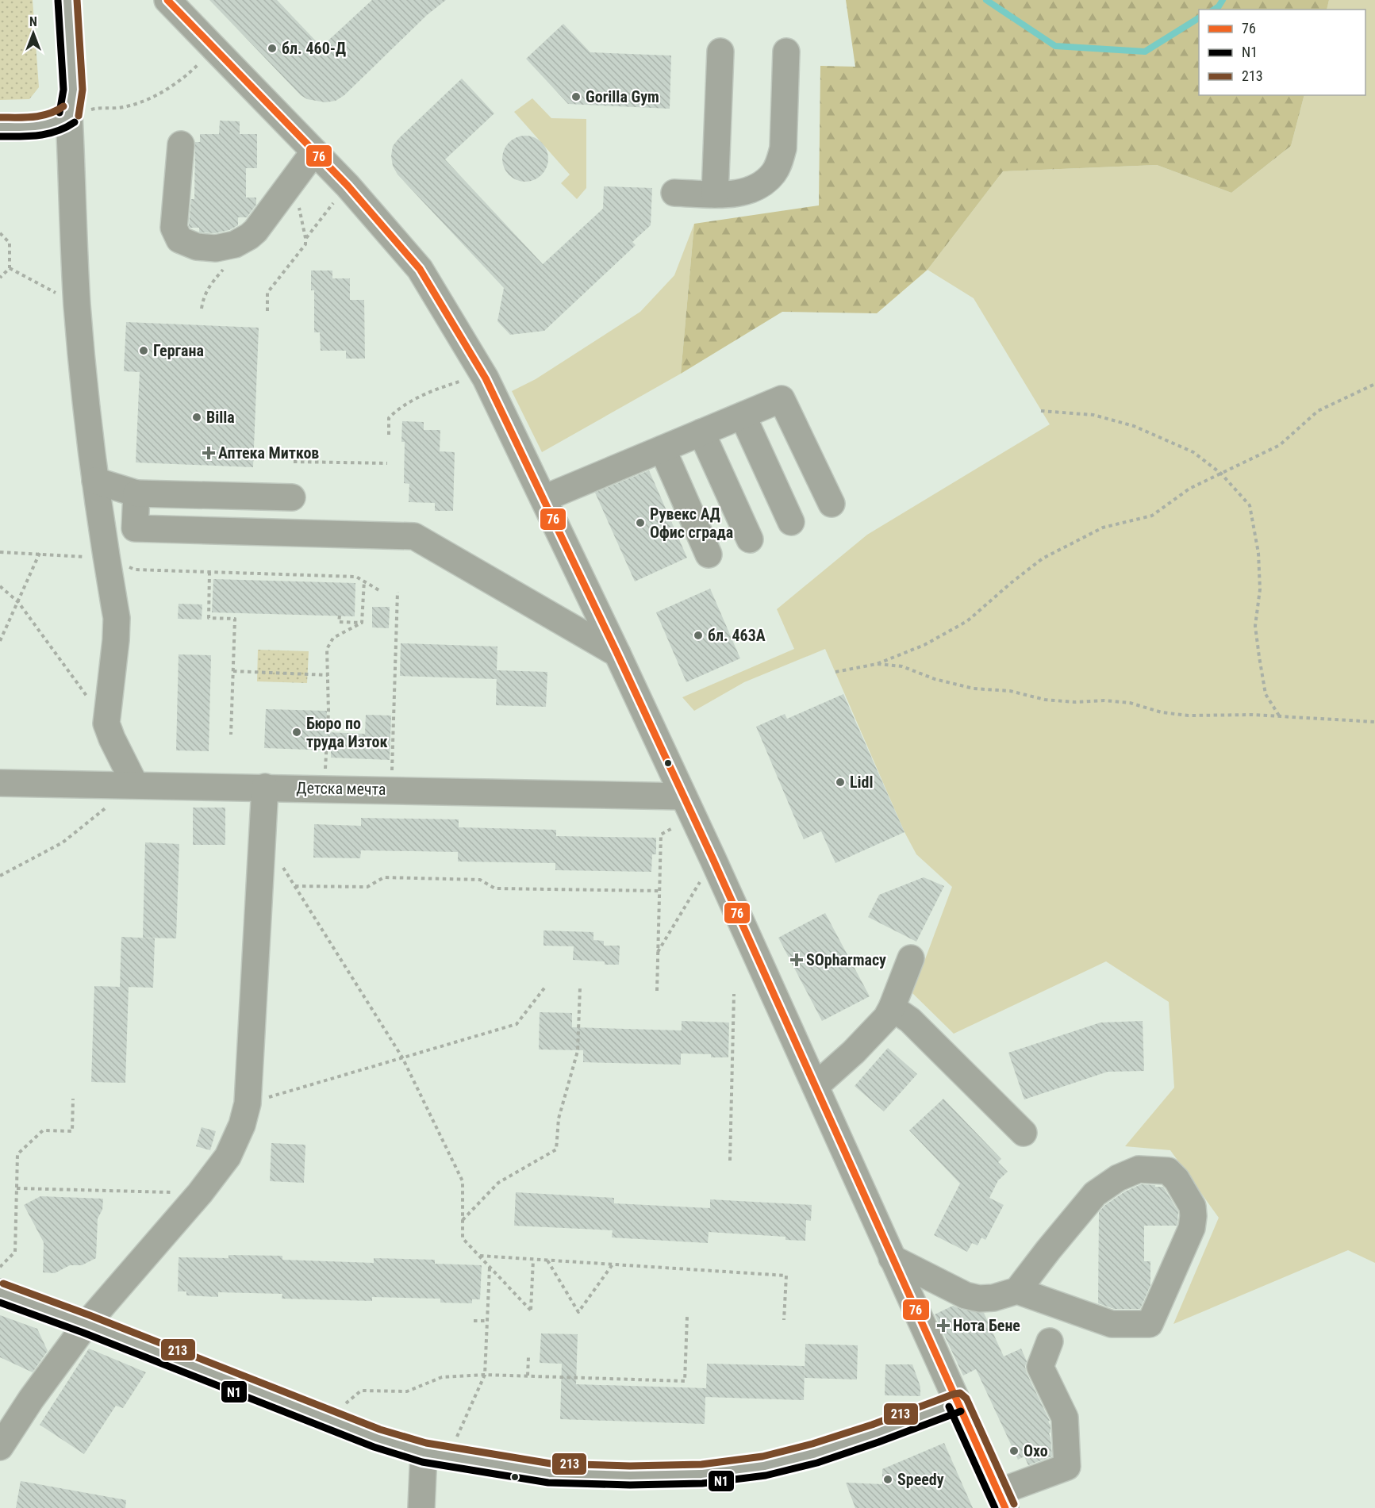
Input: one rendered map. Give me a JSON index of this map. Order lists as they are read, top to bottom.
{
  "streets": {
    "street": ["Детска мечта"]
  },
  "places": {
    "other": [
      "бл. 460-Д",
      "Gorilla Gym",
      "Гергана",
      "Billa",
      "Рувекс АД Офис сграда",
      "бл. 463А",
      "Бюро по труда Изток",
      "Lidl",
      "Охо",
      "Speedy"
    ],
    "health": ["Аптека Митков", "SOpharmacy", "Нота Бене"]
  },
  "lines": ["transit line 76", "transit line 213", "transit line N1"],
  "legend": ["76", "N1", "213"],
  "north": "top"
}
